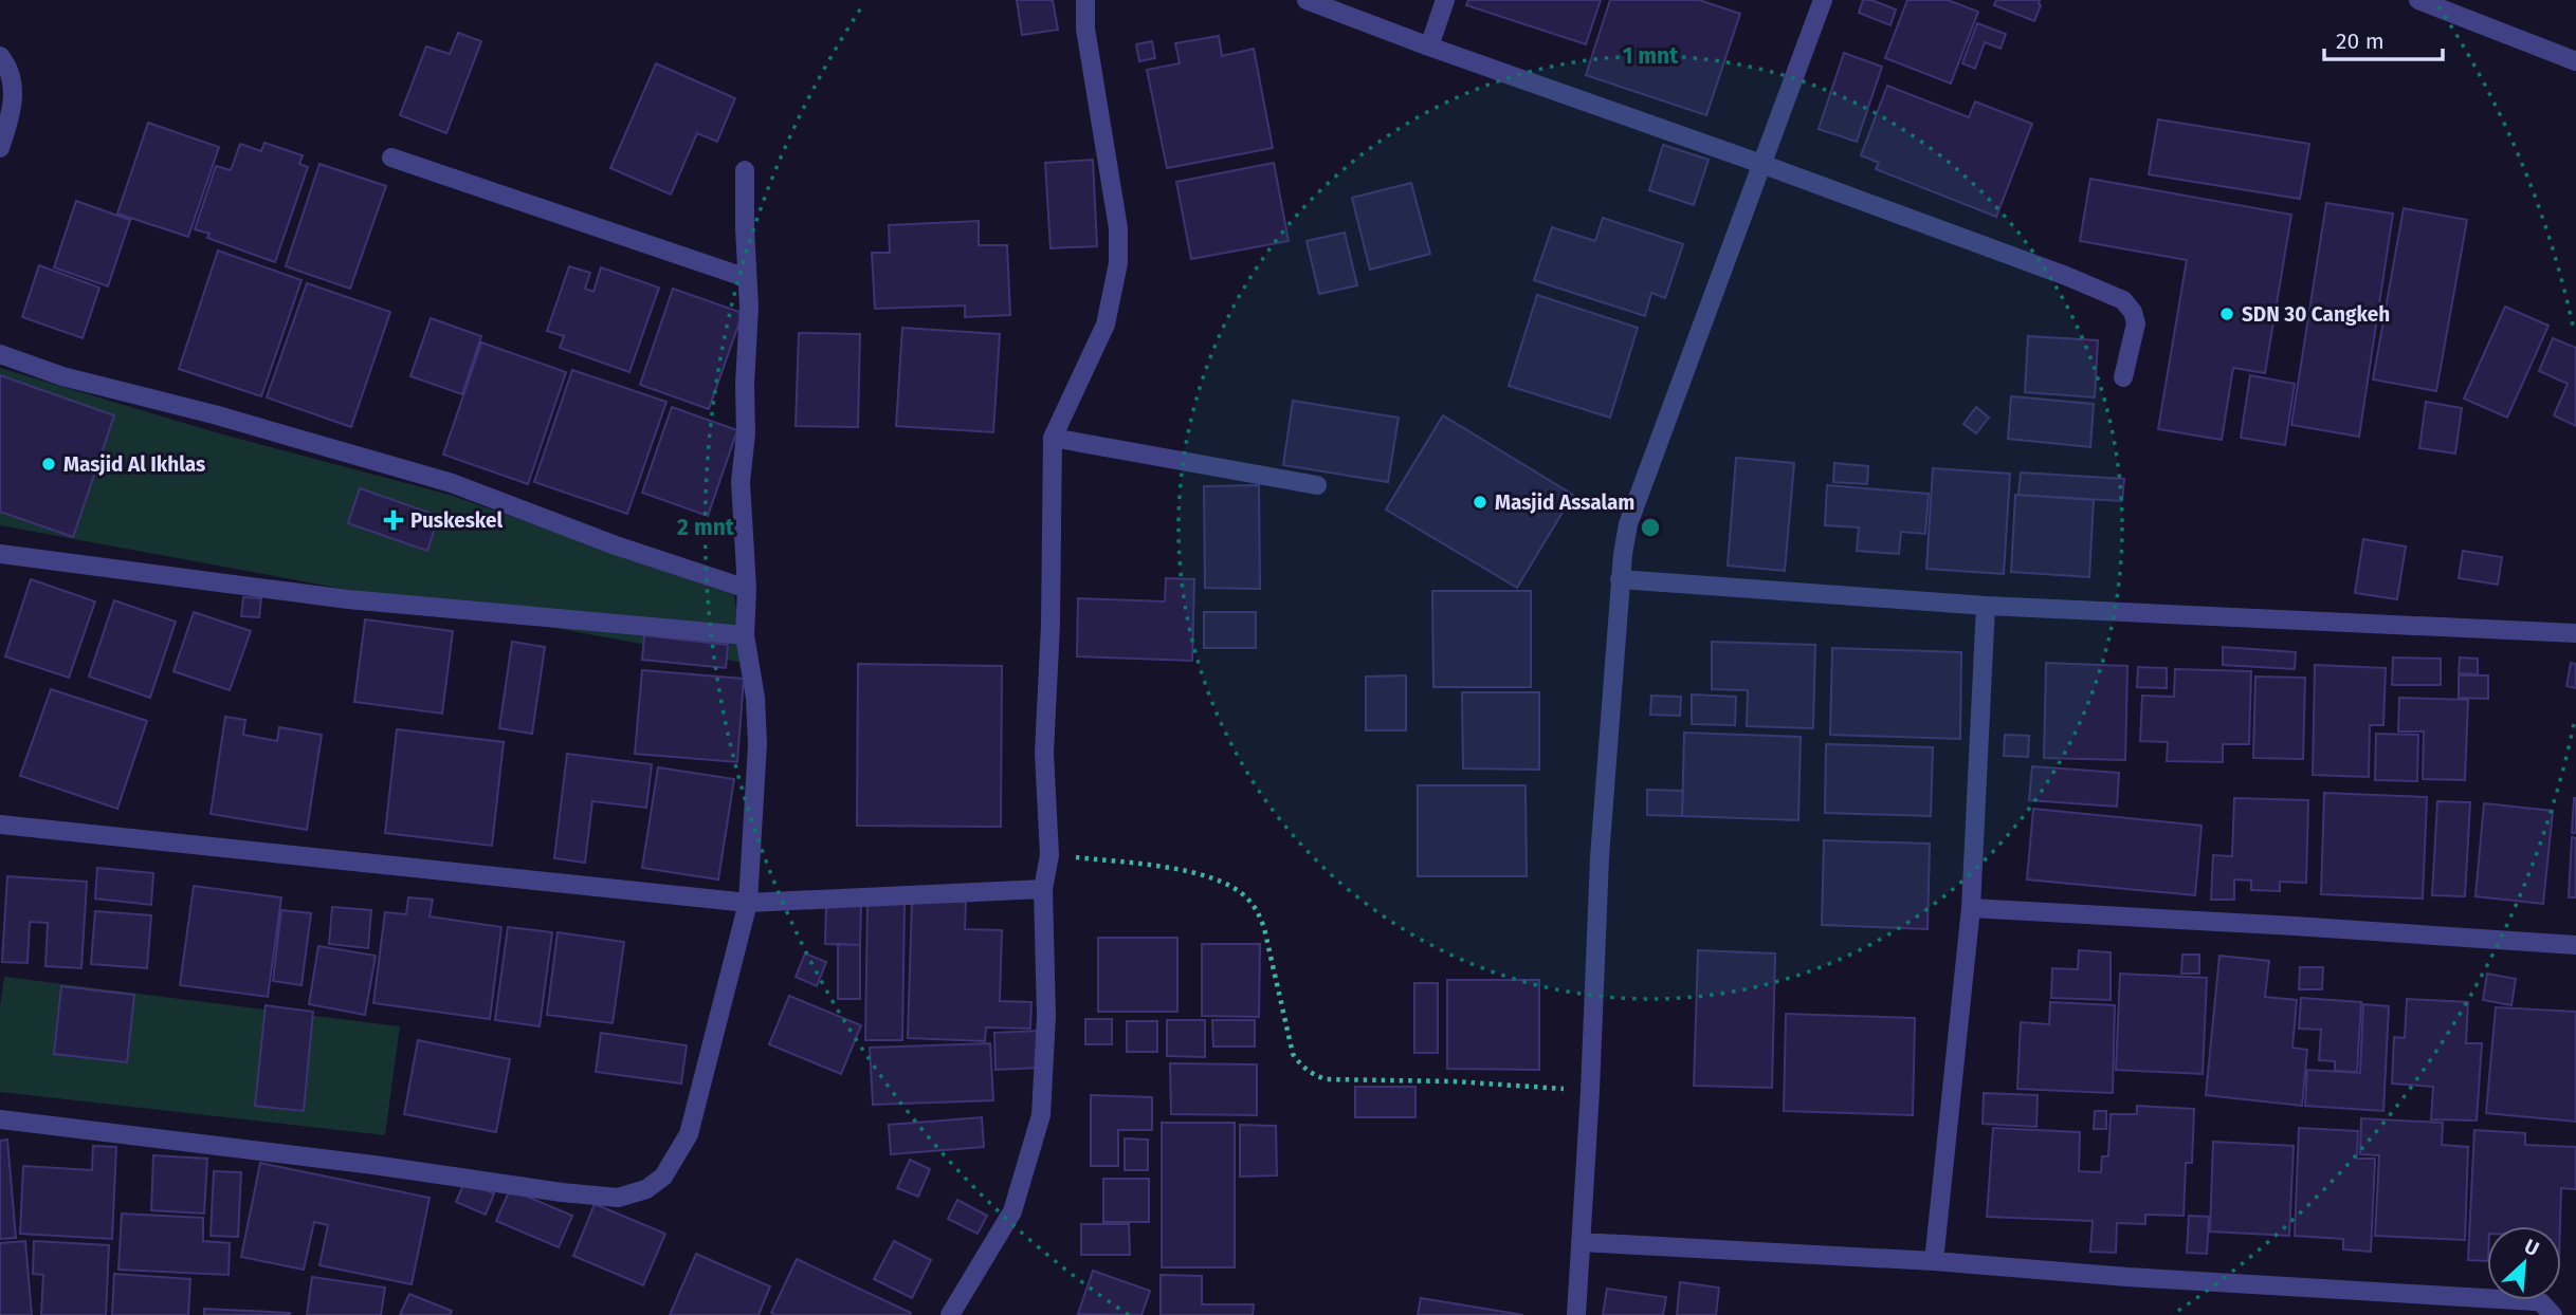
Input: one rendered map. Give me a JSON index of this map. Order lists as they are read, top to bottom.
{
  "places": {
    "other": ["SDN 30 Cangkeh", "Masjid Al Ikhlas", "Masjid Assalam"],
    "health": ["Puskeskel"]
  },
  "scale_bar": "20 m",
  "north": "top right",
  "rings": ["1 mnt", "2 mnt"]
}
